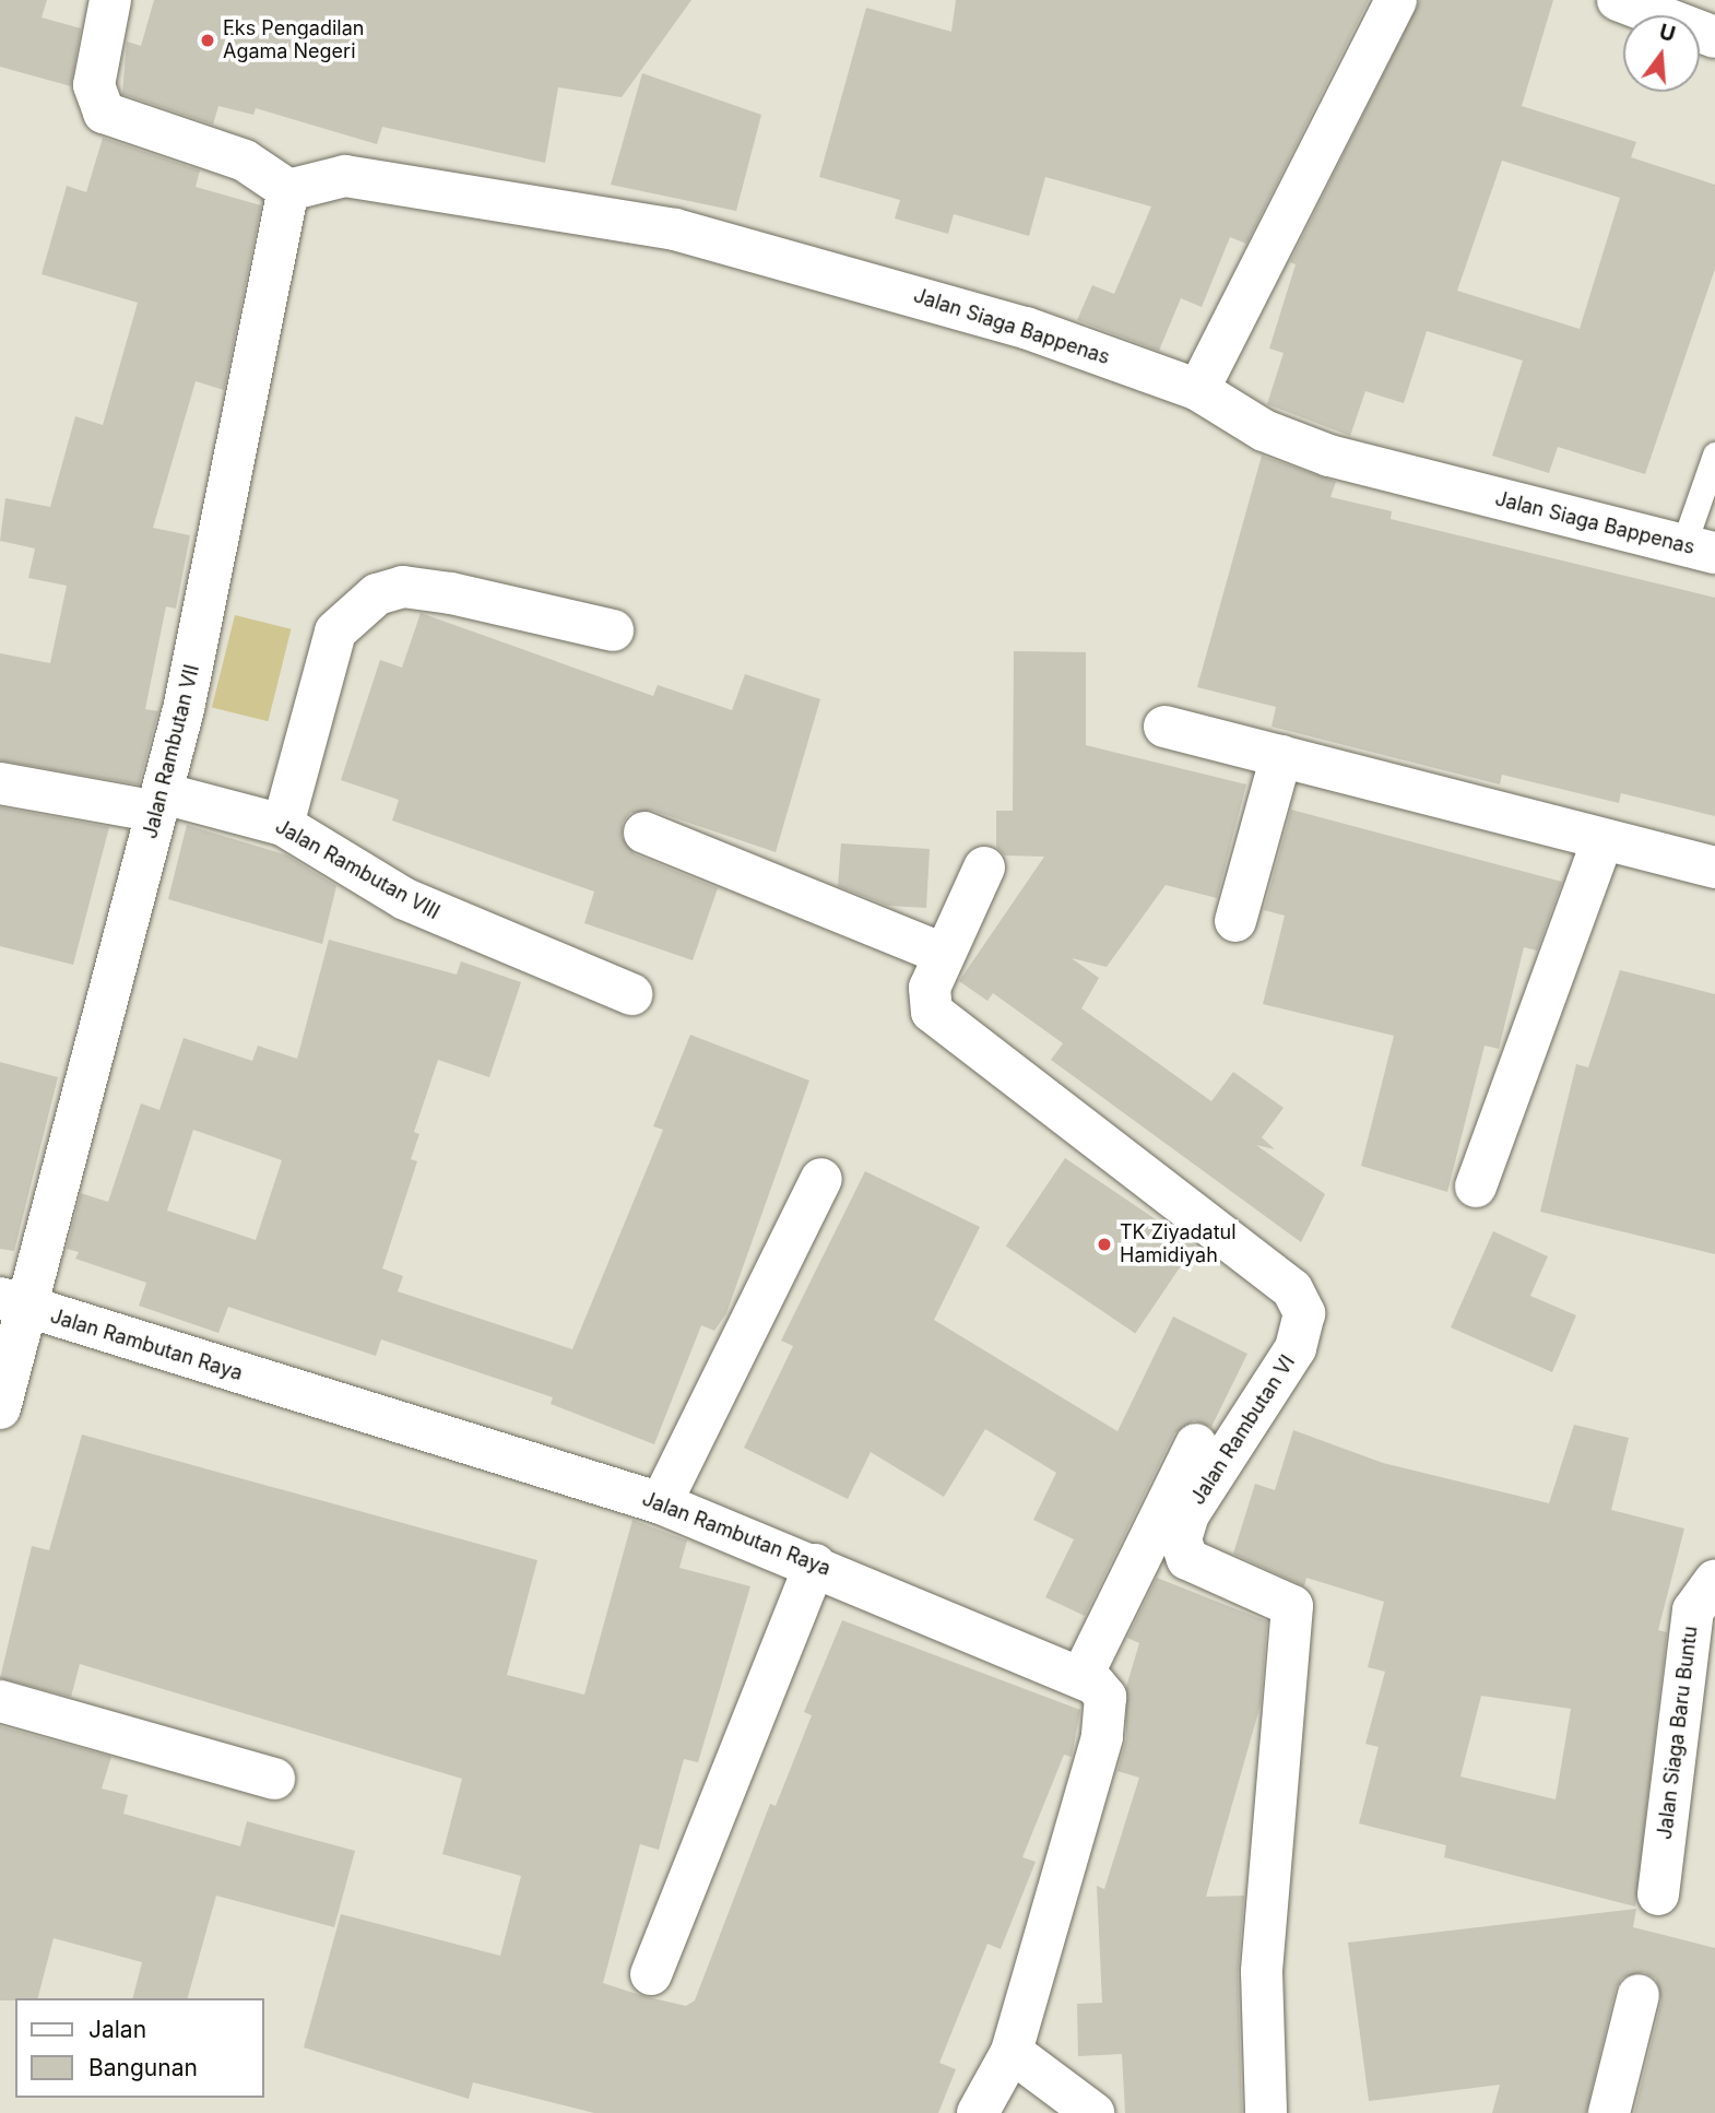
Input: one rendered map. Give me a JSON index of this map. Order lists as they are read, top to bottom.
{
  "streets": {
    "street": [
      "Jalan Siaga Bappenas",
      "Jalan Rambutan VII",
      "Jalan Rambutan VIII",
      "Jalan Rambutan Raya",
      "Jalan Rambutan VI",
      "Jalan Siaga Baru Buntu"
    ]
  },
  "crossings": [
    ["Jalan Siaga Bappenas", "Jalan Rambutan VII"],
    ["Jalan Rambutan VII", "Jalan Rambutan VIII"],
    ["Jalan Rambutan VII", "Jalan Rambutan Raya"]
  ],
  "places": ["Eks Pengadilan Agama Negeri", "TK Ziyadatul Hamidiyah"],
  "legend": ["Jalan", "Bangunan"],
  "north": "top"
}
